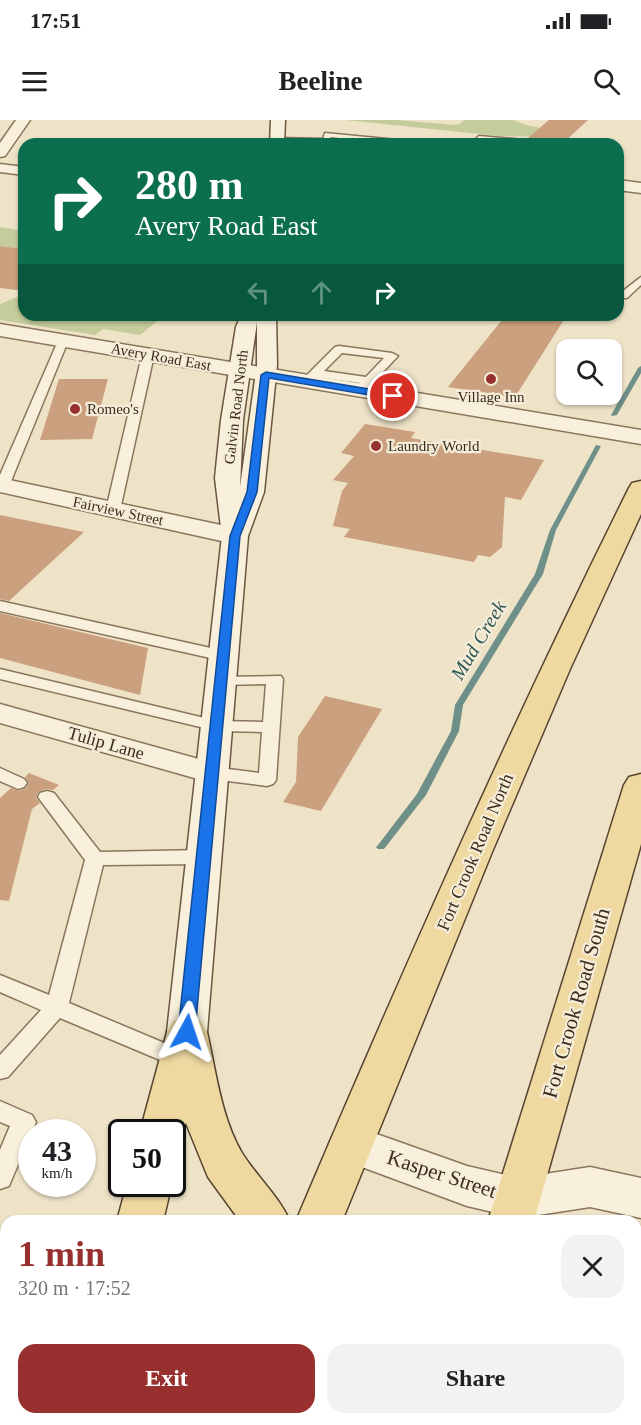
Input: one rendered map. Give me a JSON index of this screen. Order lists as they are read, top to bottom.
{
  "streets": {
    "main road": [
      "Avery Road East",
      "Galvin Road North",
      "Fairview Street",
      "Tulip Lane",
      "Fort Crook Road North",
      "Fort Crook Road South",
      "Kasper Street"
    ]
  },
  "crossings": [
    ["Avery Road East", "Galvin Road North"],
    ["Galvin Road North", "Fairview Street"],
    ["Galvin Road North", "Tulip Lane"],
    ["Fort Crook Road North", "Kasper Street"],
    ["Fort Crook Road South", "Kasper Street"]
  ],
  "water": ["Mud Creek"],
  "places": ["Village Inn", "Romeo's", "Laundry World"],
  "page": {
    "status": "17:51",
    "header": "Beeline",
    "turn": ["280 m", "Avery Road East"],
    "speed": "43 km/h",
    "limit": "50",
    "heading": ["1 min", "320 m · 17:52"],
    "buttons": ["Exit", "Share"]
  }
}
